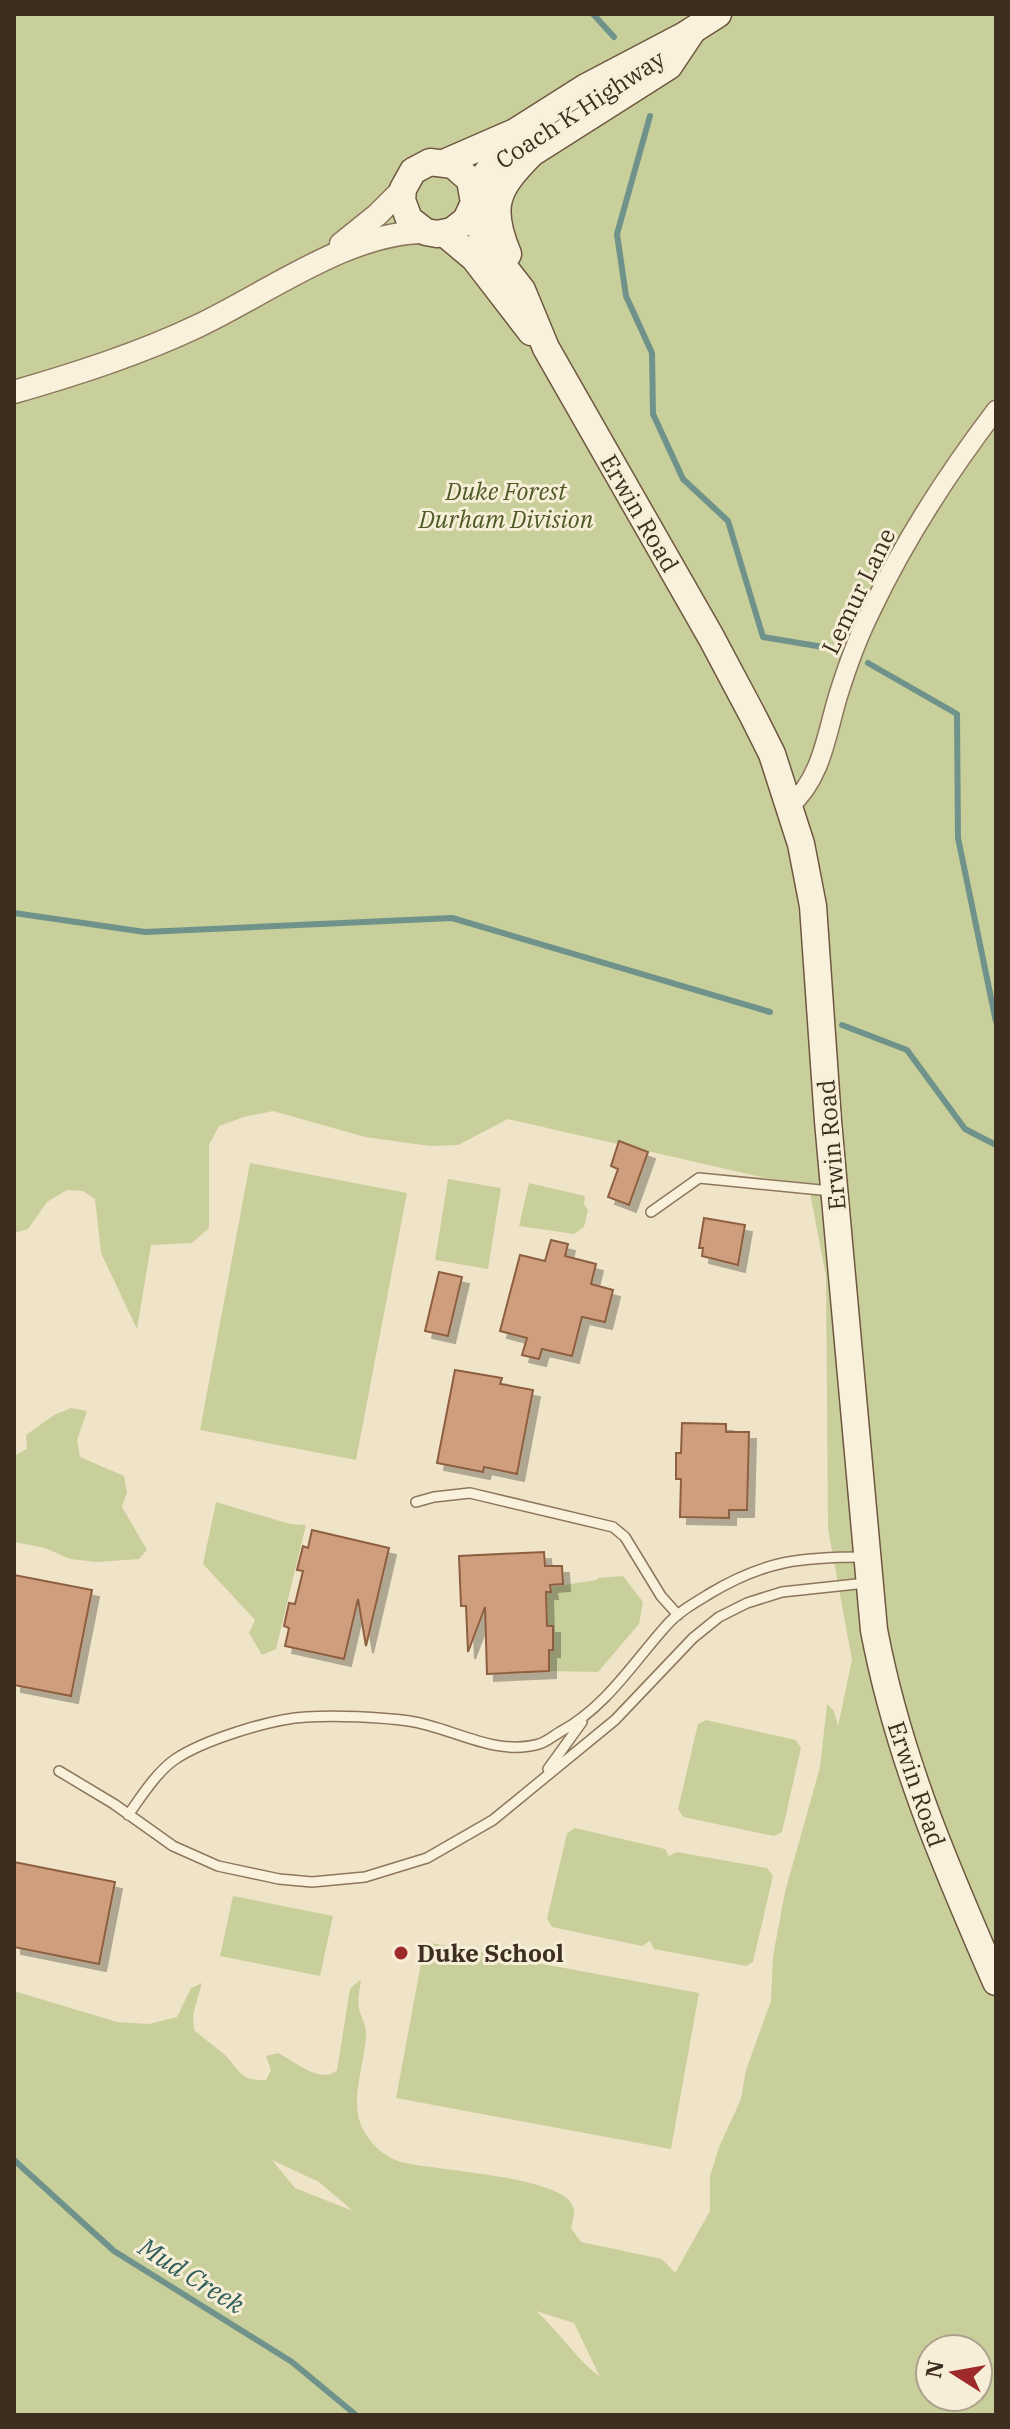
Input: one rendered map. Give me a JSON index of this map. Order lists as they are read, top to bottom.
{
  "streets": {
    "main road": ["Coach K Highway", "Erwin Road"],
    "street": ["Lemur Lane"]
  },
  "crossings": [
    ["Coach K Highway", "Erwin Road"],
    ["Erwin Road", "Lemur Lane"]
  ],
  "water": ["Mud Creek"],
  "parks": ["Duke Forest Durham Division"],
  "places": ["Duke School"],
  "north": "left"
}
